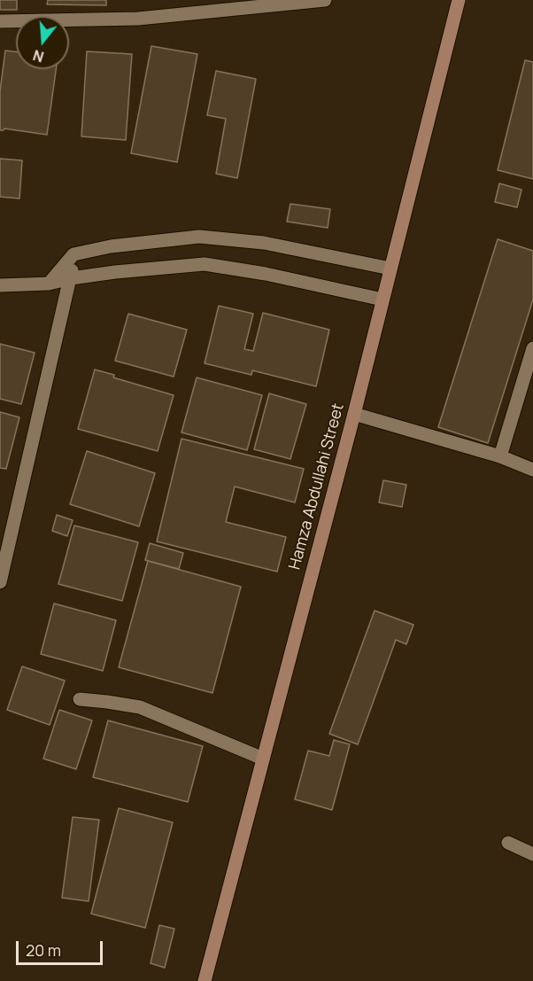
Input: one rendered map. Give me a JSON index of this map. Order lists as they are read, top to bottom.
{
  "streets": {
    "street": ["Hamza Abdullahi Street"]
  },
  "scale_bar": "20 m",
  "north": "bottom"
}
